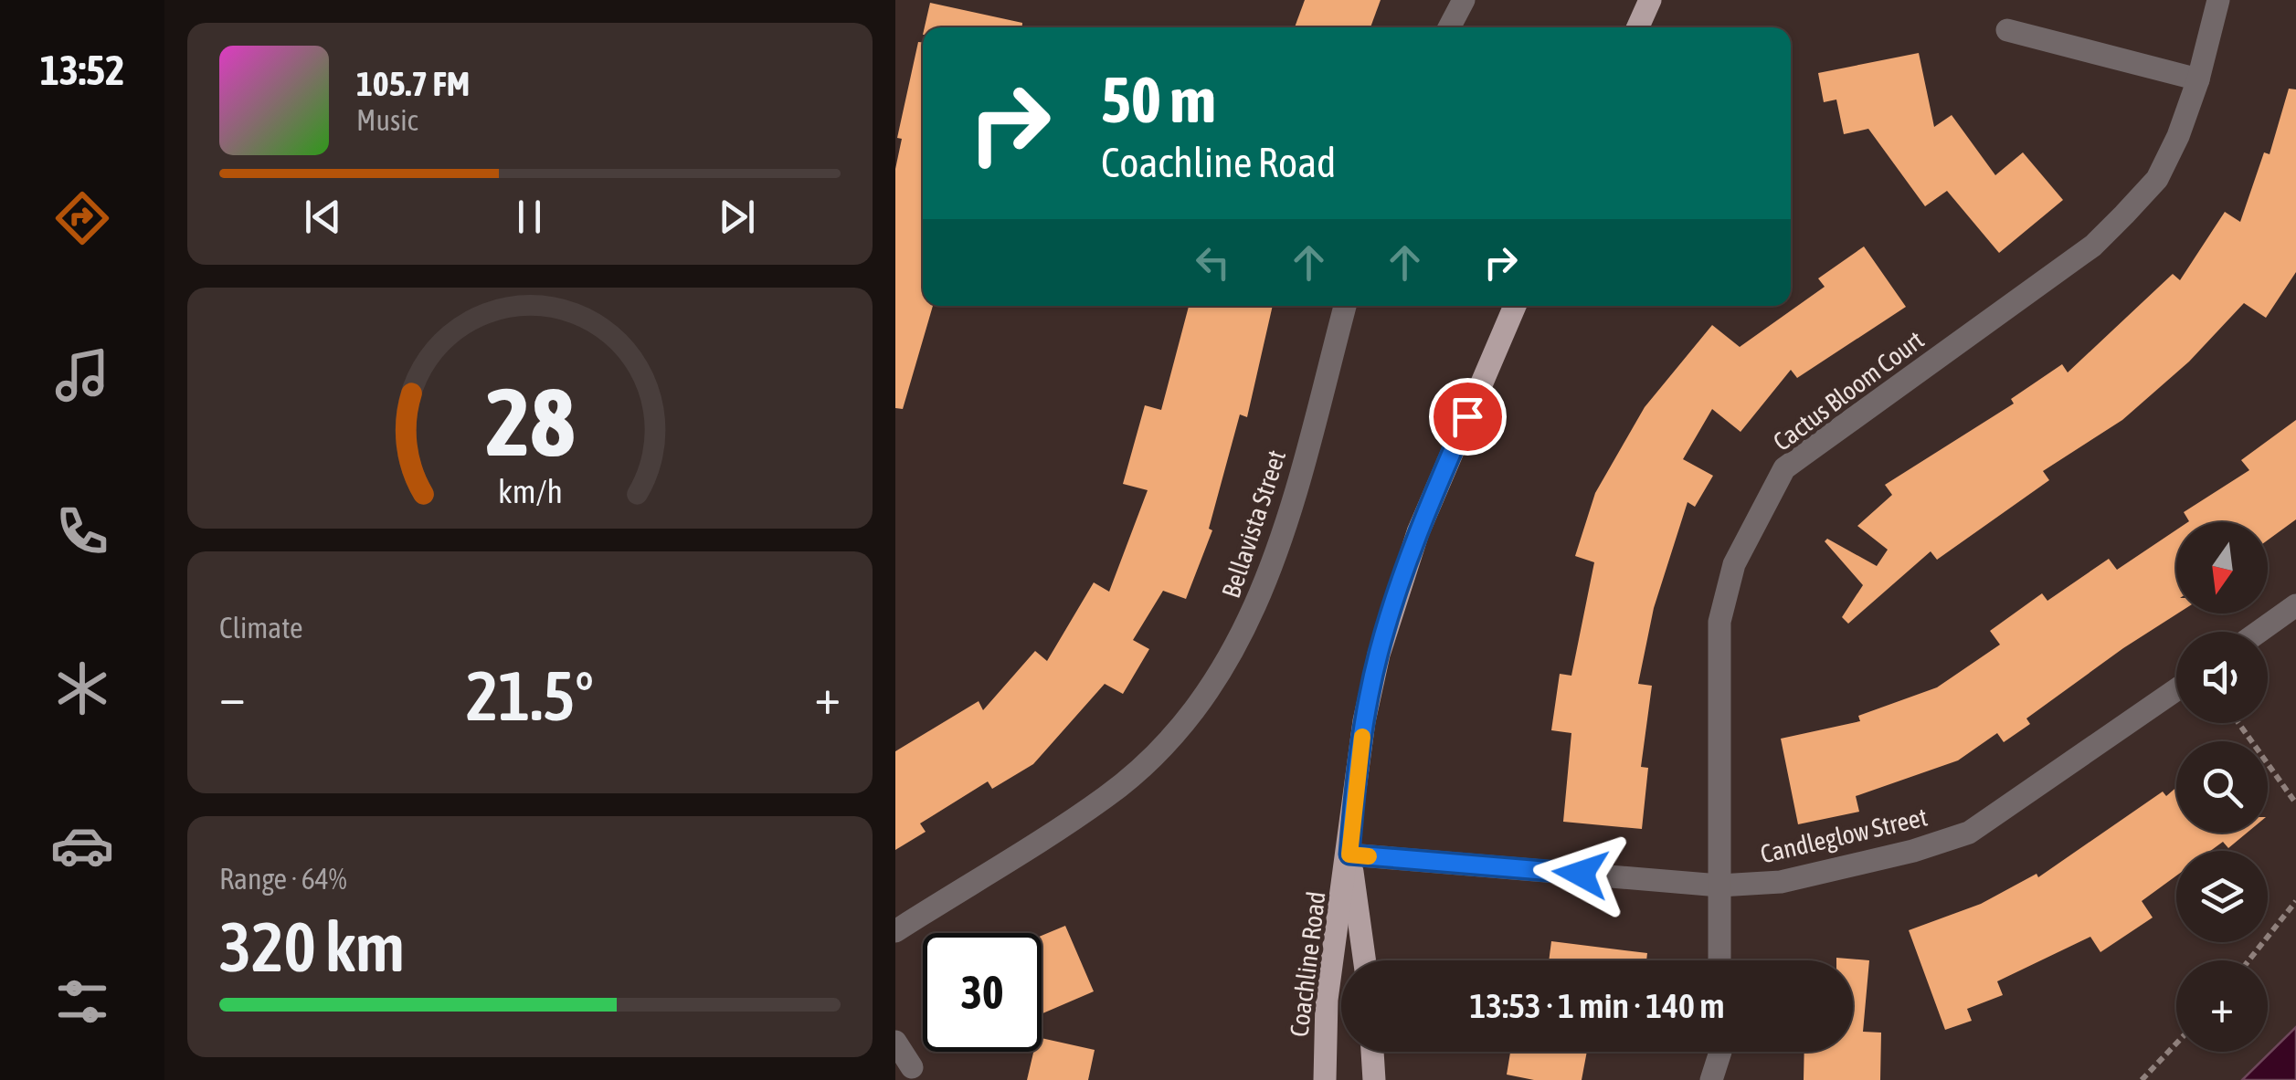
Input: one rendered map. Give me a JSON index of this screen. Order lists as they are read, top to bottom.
{
  "streets": {
    "main road": ["Coachline Road"],
    "street": ["Cactus Bloom Court", "Bellavista Street", "Candleglow Street"]
  },
  "crossings": [
    ["Cactus Bloom Court", "Candleglow Street"],
    ["Candleglow Street", "Coachline Road"]
  ],
  "north": "bottom",
  "page": {
    "tabs": "13:52",
    "turn": ["50 m", "Coachline Road"],
    "song": ["105.7 FM", "Music"],
    "map_buttons": "+",
    "tile": [
      "Climate",
      ["Range · 64%", "320 km"]
    ],
    "heat": ["−", "21.5°", "+"],
    "limit": "30",
    "trip": "13:53 · 1 min · 140 m",
    "gauge": ["28", "km/h"]
  }
}
